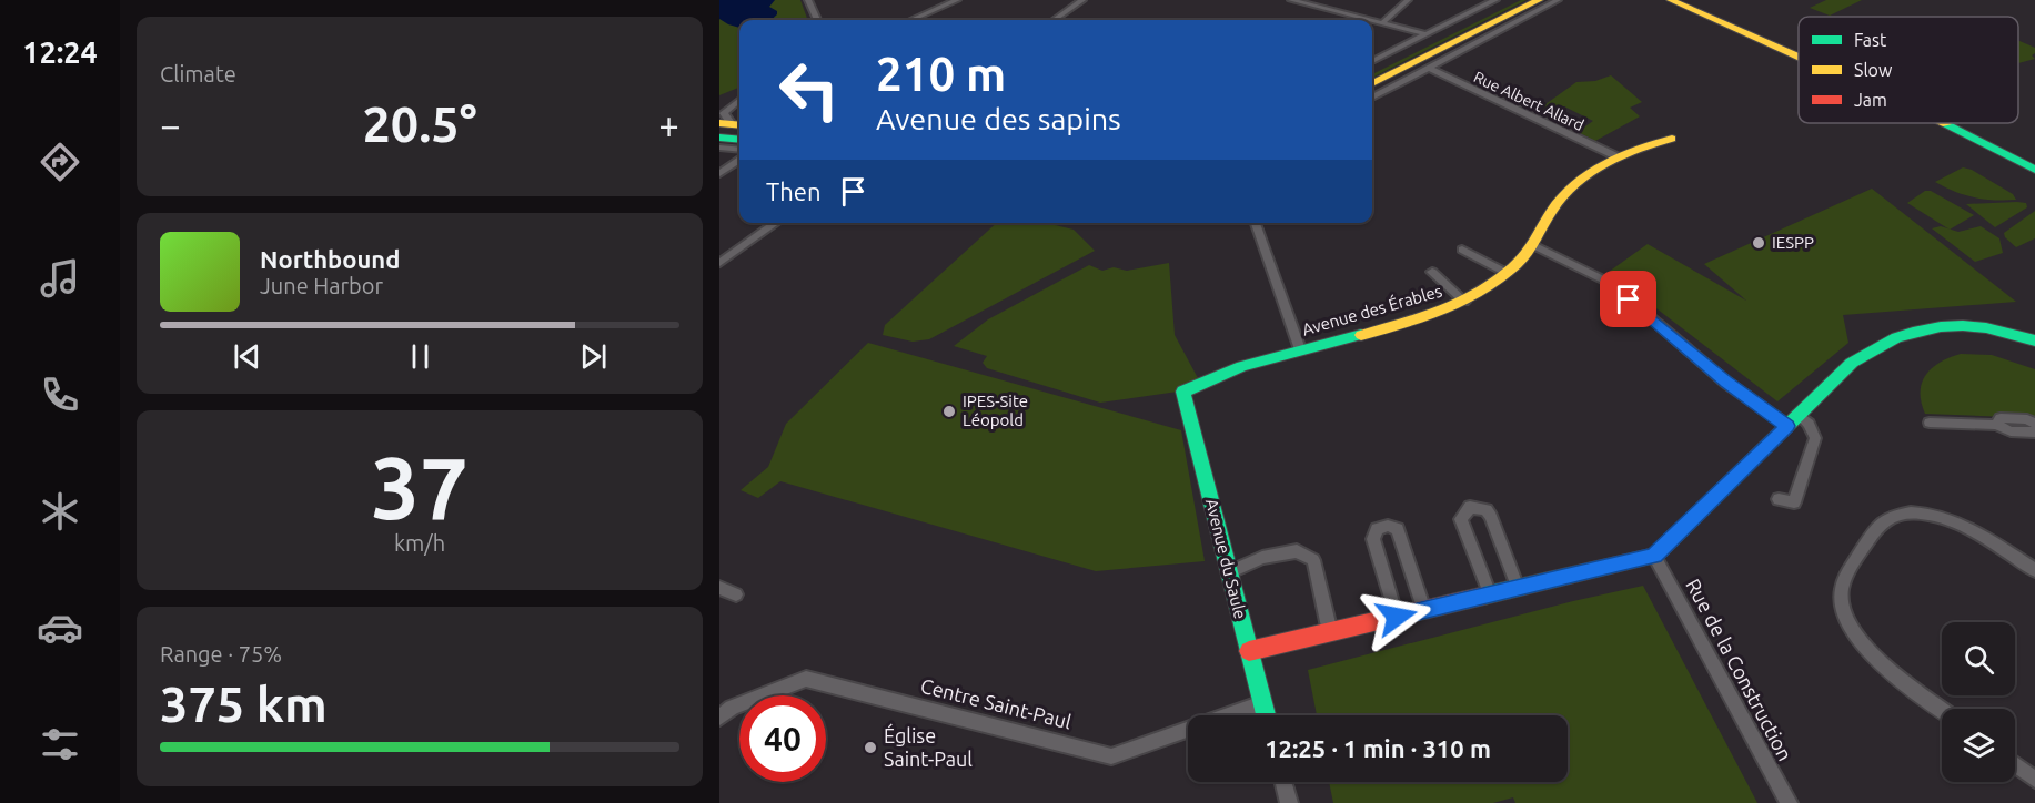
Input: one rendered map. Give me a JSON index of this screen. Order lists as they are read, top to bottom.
{
  "streets": {
    "street": [
      "Rue Albert Allard",
      "Avenue des Érables",
      "Avenue du Saule",
      "Rue de la Construction",
      "Centre Saint-Paul"
    ]
  },
  "crossings": [
    ["Rue Albert Allard", "Avenue des Érables"],
    ["Avenue des Érables", "Avenue du Saule"],
    ["Avenue du Saule", "Centre Saint-Paul"]
  ],
  "places": ["IESPP", "IPES-Site Léopold", "Église Saint-Paul"],
  "legend": ["Fast", "Slow", "Jam"],
  "page": {
    "tabs": "12:24",
    "tile": [
      "Climate",
      ["37", "km/h"],
      ["Range · 75%", "375 km"]
    ],
    "turn": ["210 m", "Avenue des sapins"],
    "heat": ["−", "20.5°", "+"],
    "then": "Then",
    "song": ["Northbound", "June Harbor"],
    "limit": "40",
    "trip": "12:25 · 1 min · 310 m"
  }
}
